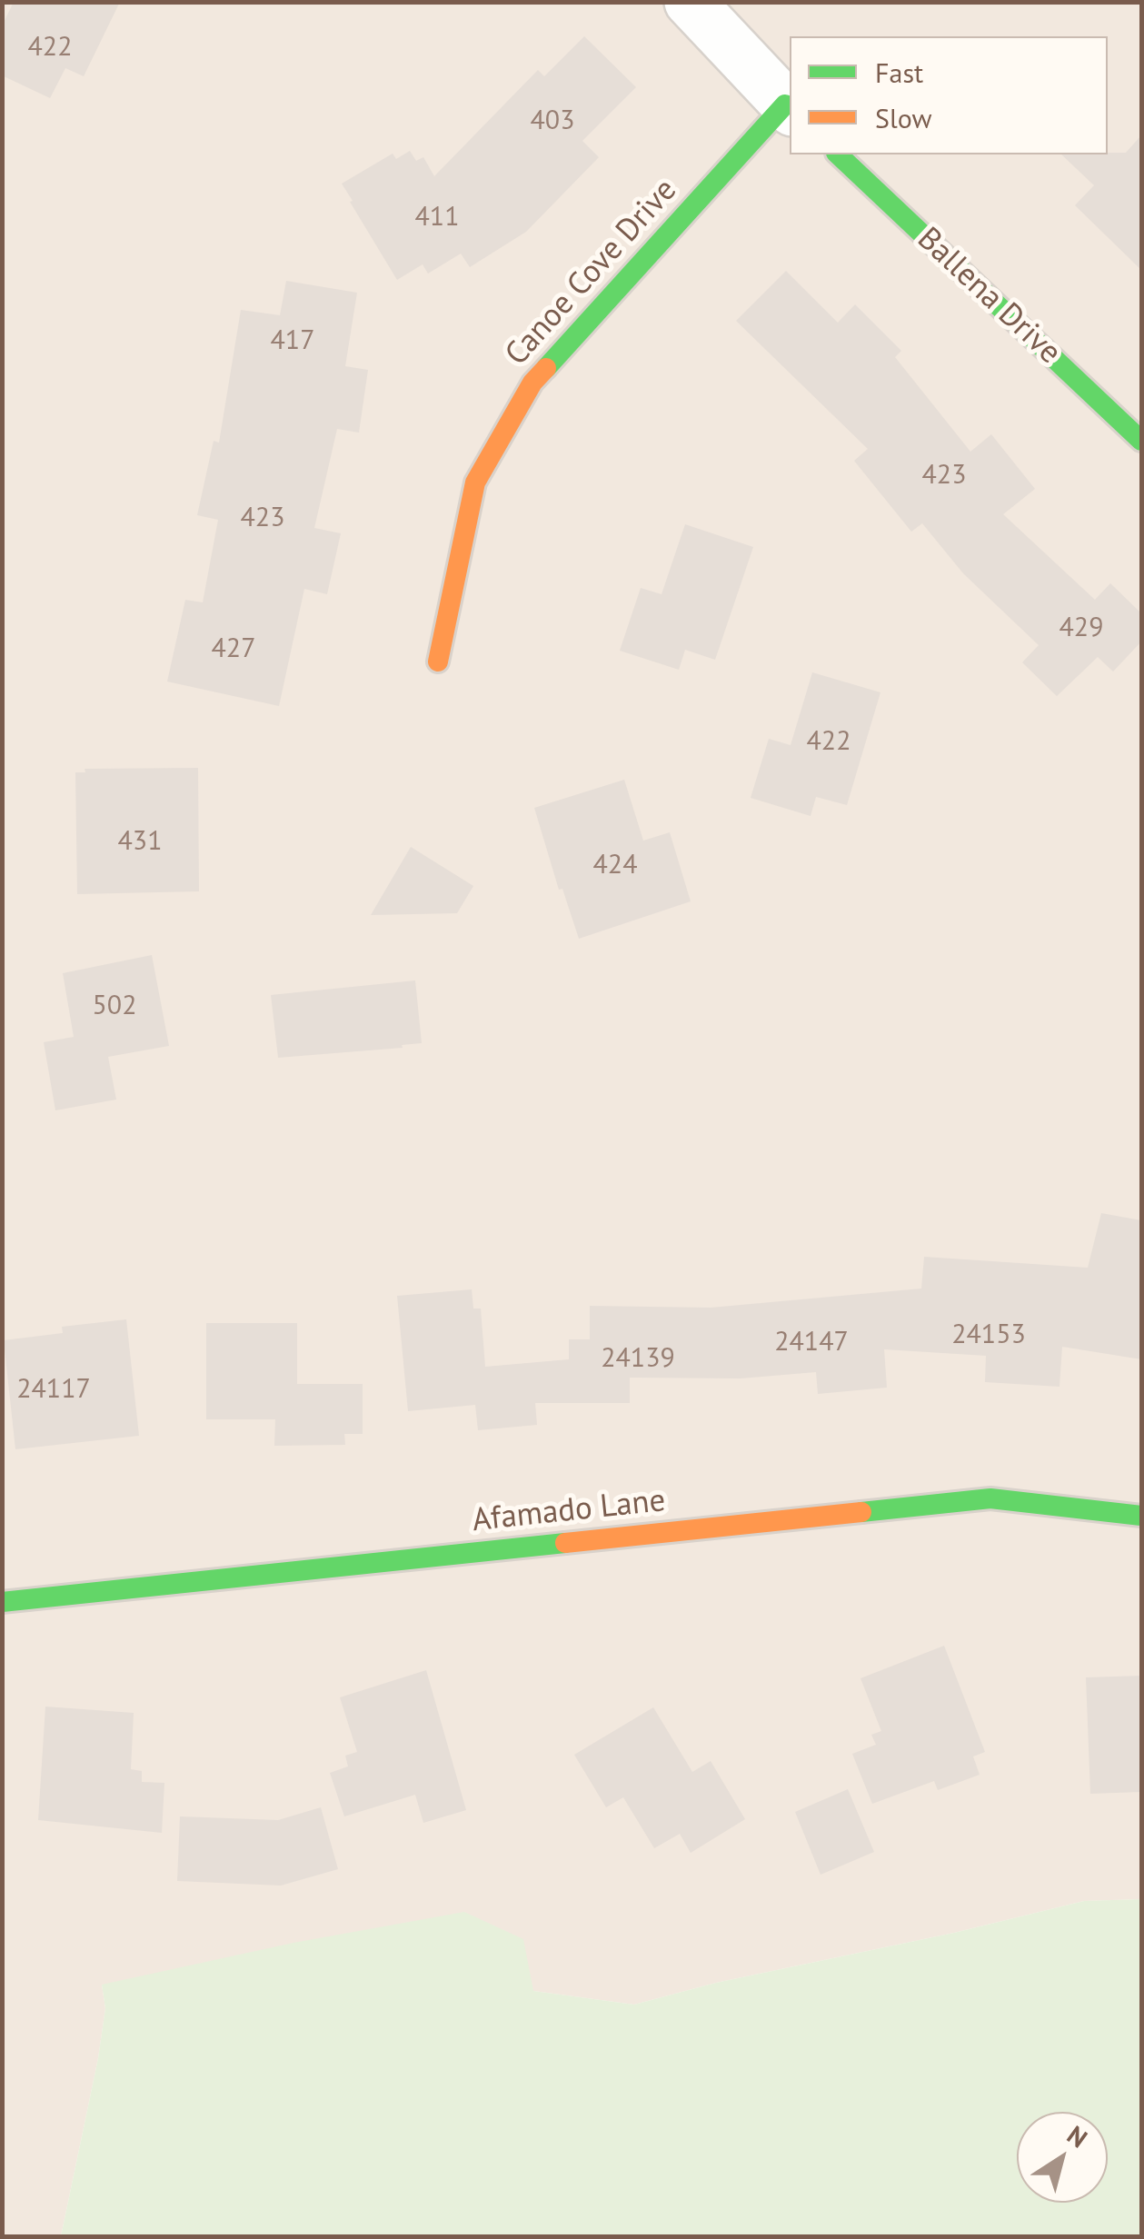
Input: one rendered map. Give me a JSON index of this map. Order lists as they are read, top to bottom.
{
  "streets": {
    "street": ["Canoe Cove Drive", "Ballena Drive", "Afamado Lane"]
  },
  "house_numbers": [
    "422",
    "403",
    "411",
    "417",
    "423",
    "423",
    "429",
    "427",
    "422",
    "431",
    "424",
    "502",
    "24153",
    "24147",
    "24139",
    "24117"
  ],
  "legend": ["Fast", "Slow"],
  "north": "top right"
}
